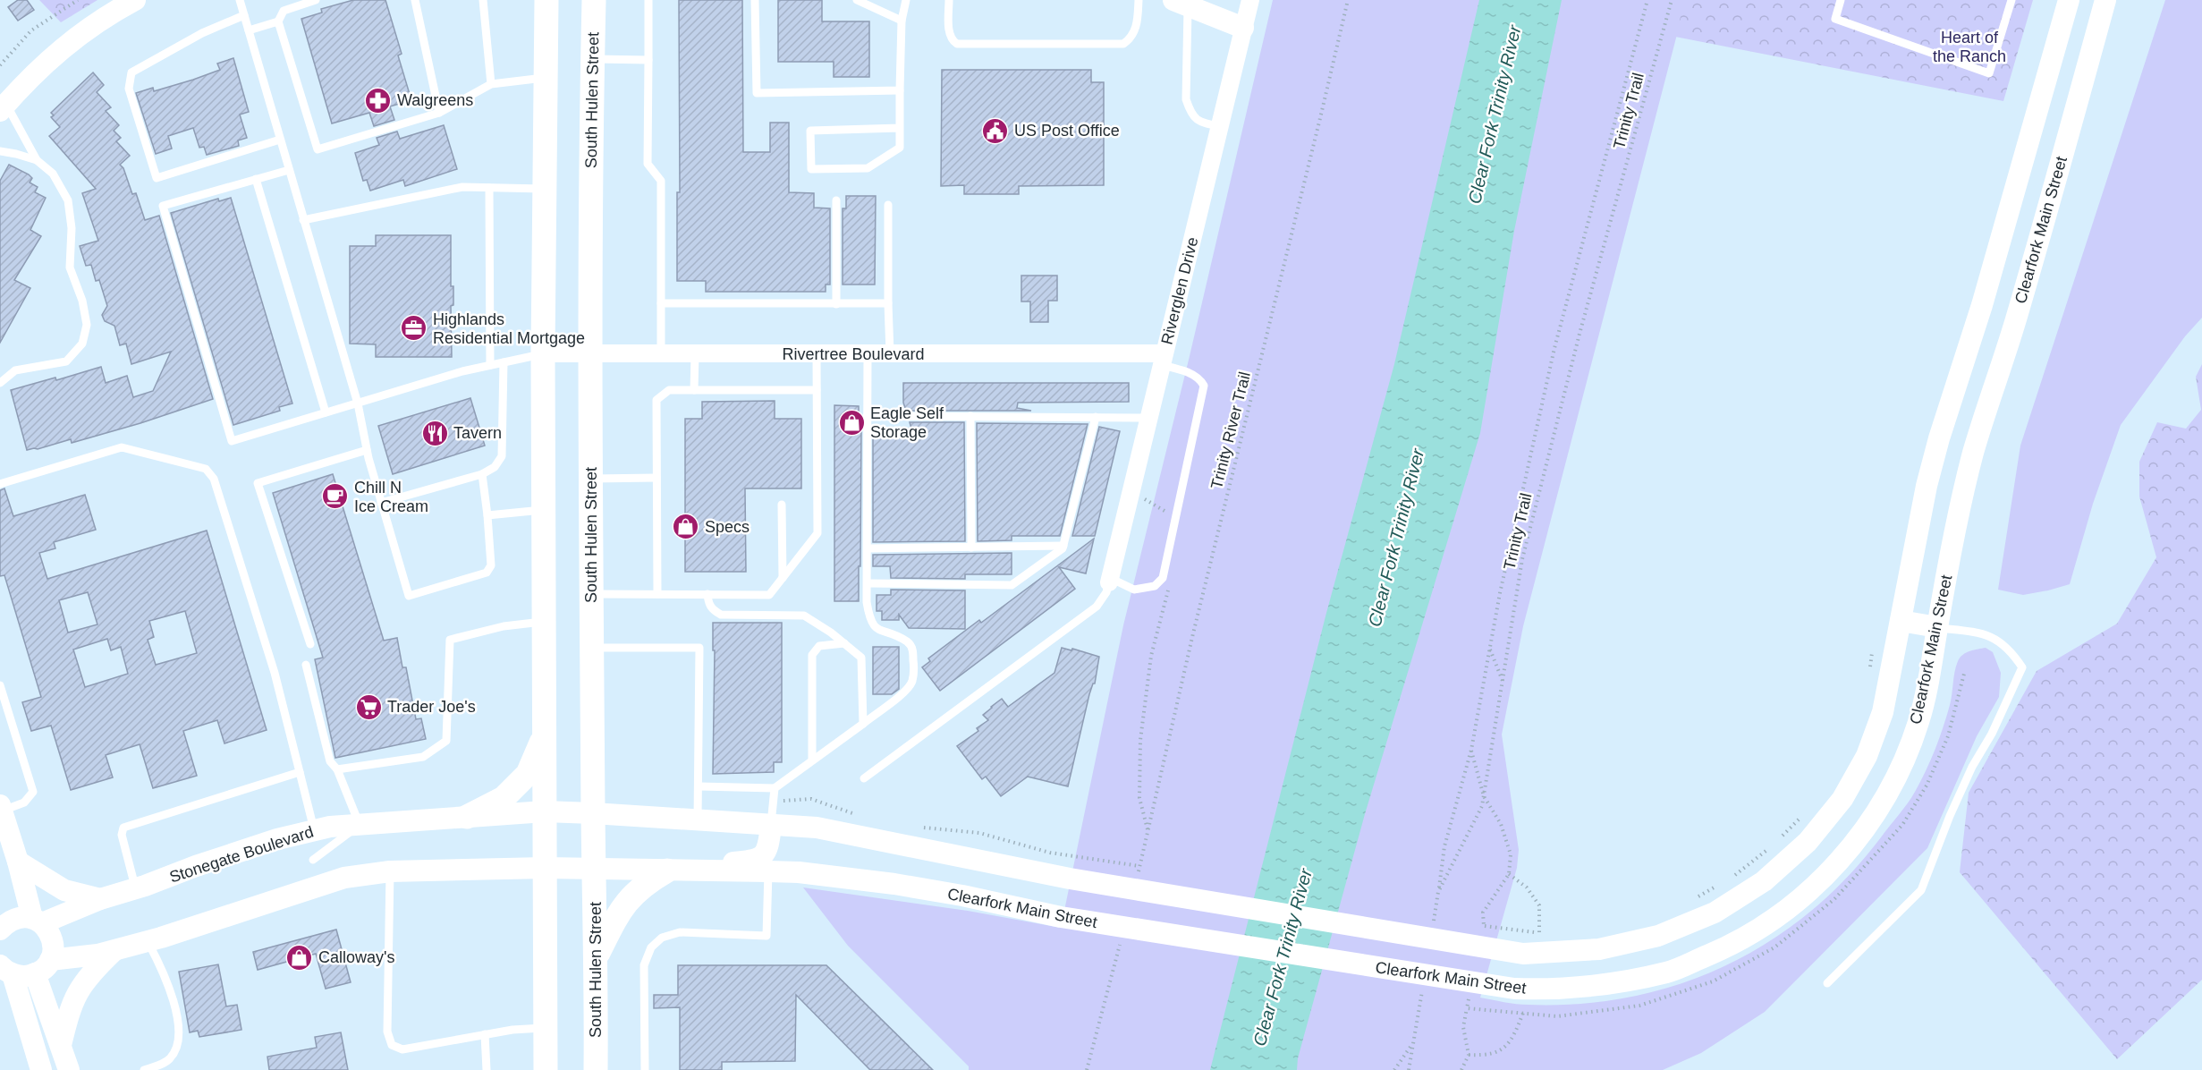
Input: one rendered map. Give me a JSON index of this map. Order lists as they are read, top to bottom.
{
  "streets": {
    "main road": ["South Hulen Street"],
    "street": [
      "Clearfork Main Street",
      "Riverglen Drive",
      "Rivertree Boulevard",
      "Stonegate Boulevard"
    ],
    "path": ["Trinity Trail", "Trinity River Trail"]
  },
  "crossings": [
    ["South Hulen Street", "Clearfork Main Street"],
    ["South Hulen Street", "Rivertree Boulevard"],
    ["Riverglen Drive", "Rivertree Boulevard"]
  ],
  "water": ["Clear Fork Trinity River"],
  "parks": ["Heart of the Ranch"],
  "places": {
    "pharmacy": ["Walgreens"],
    "public building": ["US Post Office"],
    "office": ["Highlands Residential Mortgage"],
    "shop": ["Eagle Self Storage", "Specs", "Calloway's"],
    "restaurant": ["Tavern"],
    "cafe": ["Chill N Ice Cream"],
    "supermarket": ["Trader Joe's"]
  }
}
